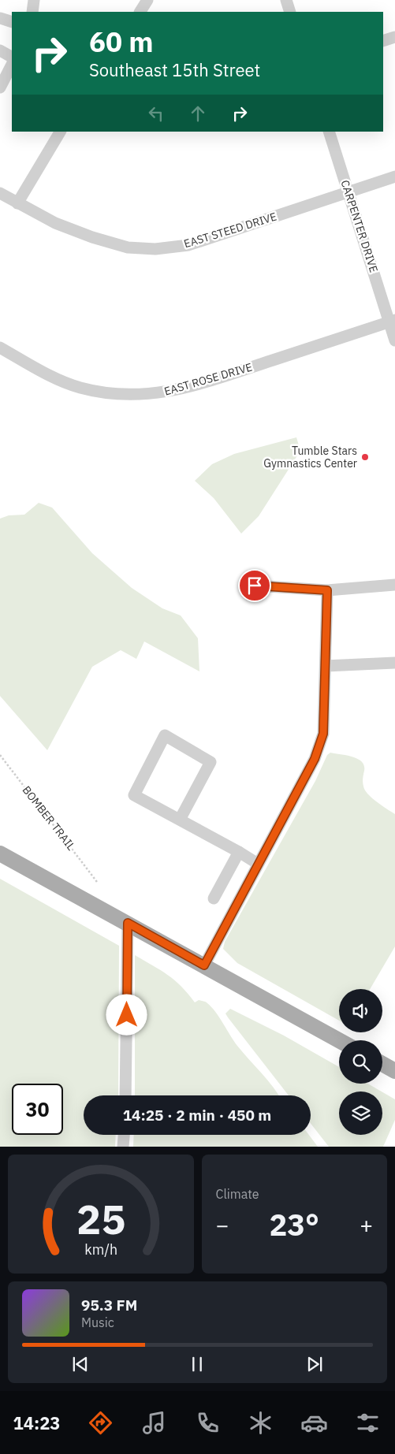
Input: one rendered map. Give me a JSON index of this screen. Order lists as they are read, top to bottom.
{
  "streets": {
    "street": ["CARPENTER DRIVE", "EAST STEED DRIVE", "EAST ROSE DRIVE"],
    "path": ["BOMBER TRAIL"]
  },
  "crossings": [
    ["CARPENTER DRIVE", "EAST STEED DRIVE"],
    ["CARPENTER DRIVE", "EAST ROSE DRIVE"]
  ],
  "places": ["Tumble Stars Gymnastics Center"],
  "page": {
    "turn": ["60 m", "Southeast 15th Street"],
    "limit": "30",
    "trip": "14:25 · 2 min · 450 m",
    "tile": "Climate",
    "heat": ["−", "23°", "+"],
    "song": ["95.3 FM", "Music"],
    "tabs": "14:23",
    "gauge": ["25", "km/h"]
  }
}
